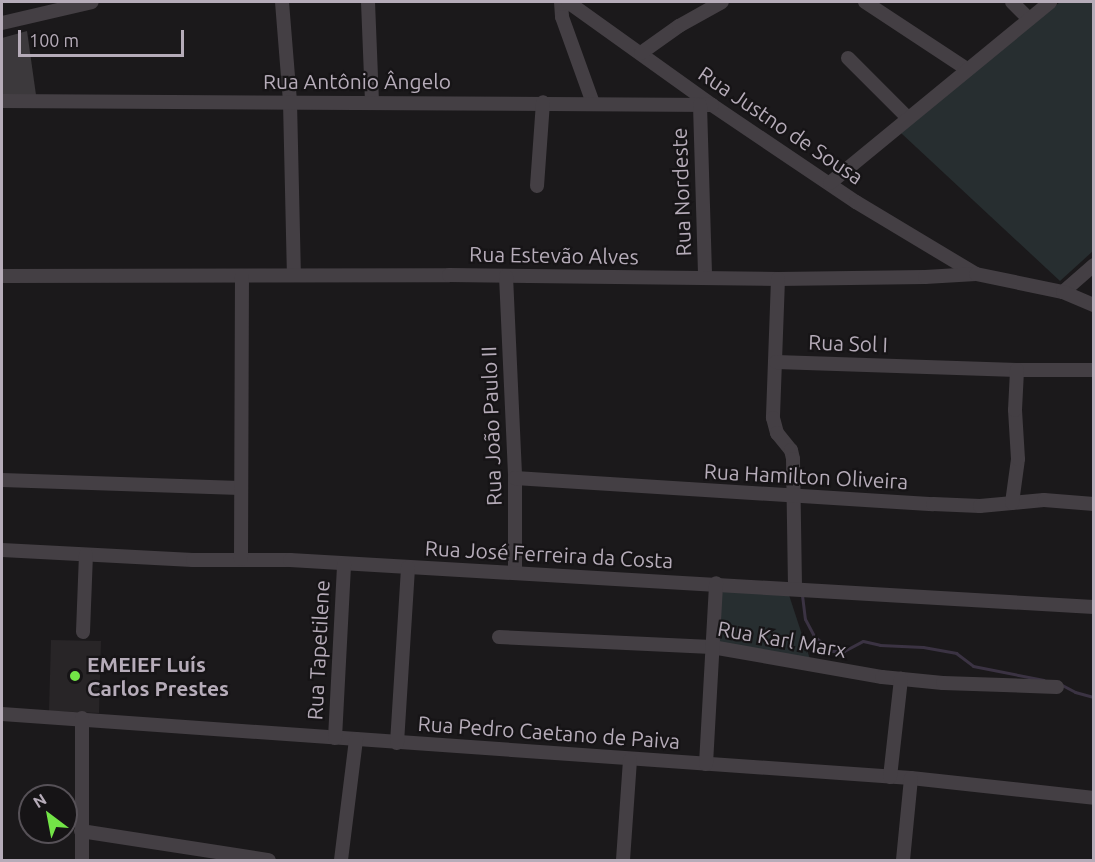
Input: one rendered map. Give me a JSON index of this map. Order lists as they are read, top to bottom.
{
  "streets": {
    "street": [
      "Rua Antônio Ângelo",
      "Rua Justno de Sousa",
      "Rua Nordeste",
      "Rua Estevão Alves",
      "Rua Sol I",
      "Rua João Paulo II",
      "Rua Hamilton Oliveira",
      "Rua José Ferreira da Costa",
      "Rua Karl Marx",
      "Rua Tapetilene",
      "Rua Pedro Caetano de Paiva"
    ]
  },
  "crossings": [
    ["Rua Antônio Ângelo", "Rua Justno de Sousa"],
    ["Rua Antônio Ângelo", "Rua Nordeste"],
    ["Rua Justno de Sousa", "Rua Nordeste"],
    ["Rua Justno de Sousa", "Rua Estevão Alves"],
    ["Rua Nordeste", "Rua Estevão Alves"],
    ["Rua Estevão Alves", "Rua João Paulo II"],
    ["Rua João Paulo II", "Rua Hamilton Oliveira"],
    ["Rua João Paulo II", "Rua José Ferreira da Costa"],
    ["Rua José Ferreira da Costa", "Rua Tapetilene"],
    ["Rua Tapetilene", "Rua Pedro Caetano de Paiva"]
  ],
  "places": ["EMEIEF Luís Carlos Prestes"],
  "scale_bar": "100 m",
  "north": "top left"
}
